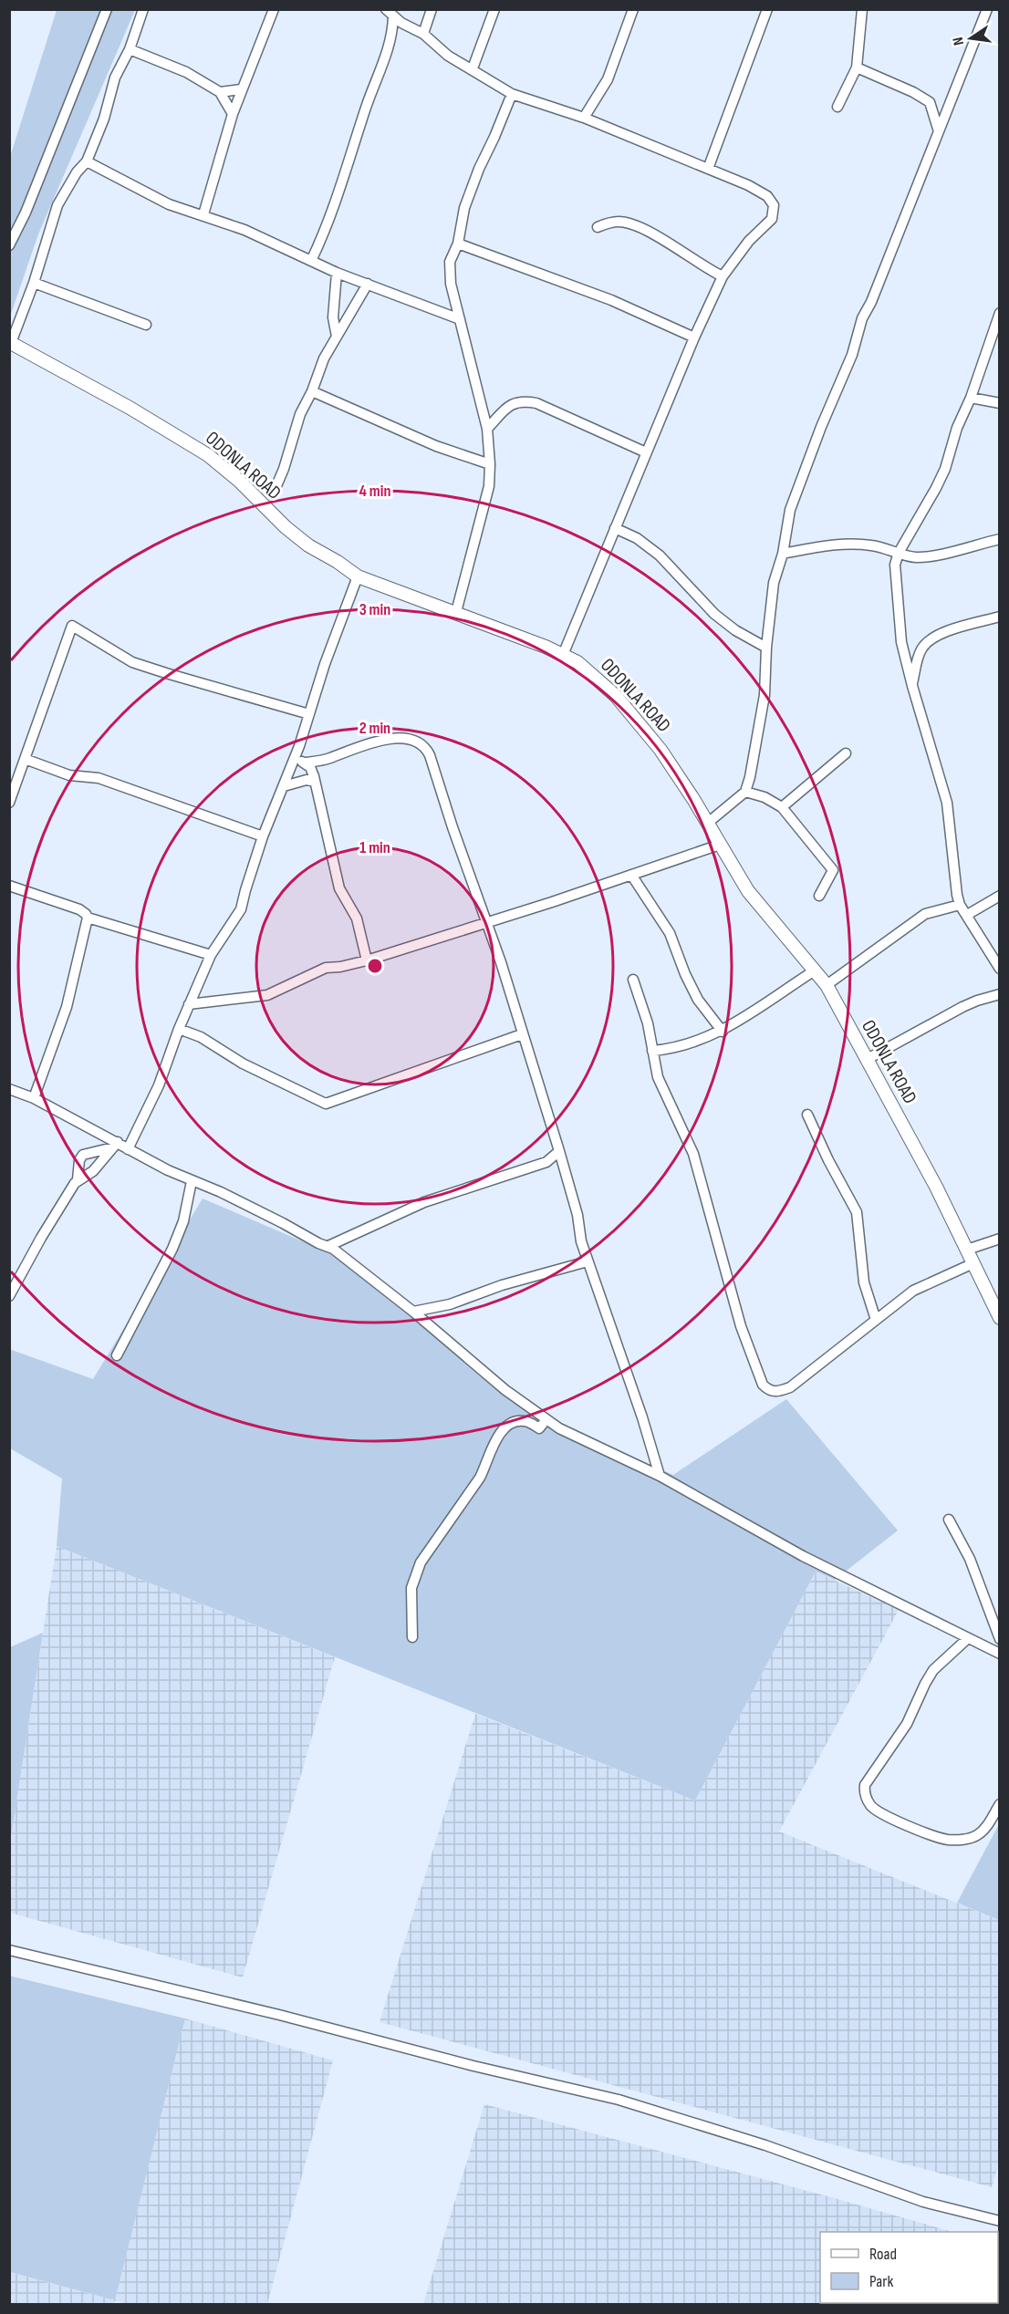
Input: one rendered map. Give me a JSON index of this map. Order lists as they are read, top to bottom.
{
  "streets": {
    "street": ["ODONLA ROAD"]
  },
  "legend": ["Road", "Park"],
  "north": "left",
  "rings": [
    "4 min",
    "3 min",
    "2 min",
    "1 min"
  ]
}
